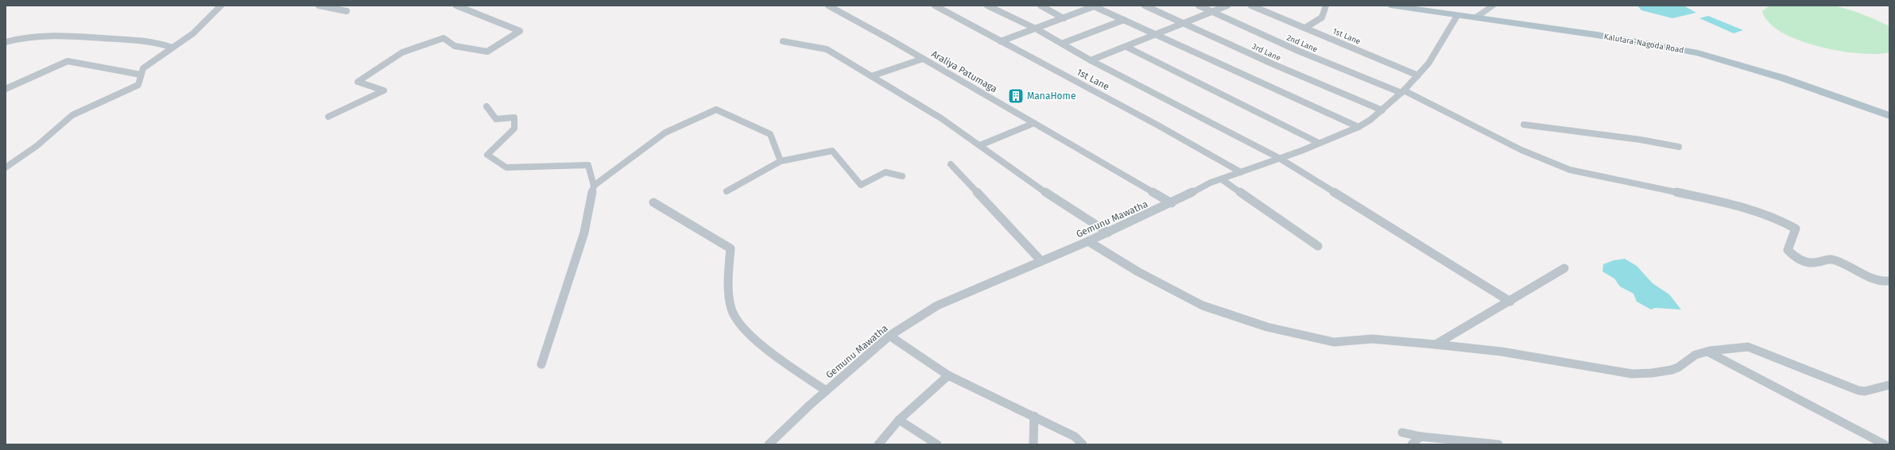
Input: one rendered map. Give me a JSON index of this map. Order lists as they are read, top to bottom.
{
  "streets": {
    "main road": ["Kalutara-Nagoda Road"],
    "street": [
      "1st Lane",
      "2nd Lane",
      "3rd Lane",
      "Araliya Patumaga",
      "Gemunu Mawatha"
    ]
  },
  "crossings": [
    ["1st Lane", "Gemunu Mawatha"],
    ["2nd Lane", "Gemunu Mawatha"],
    ["Kalutara-Nagoda Road", "Gemunu Mawatha"],
    ["3rd Lane", "Gemunu Mawatha"],
    ["Araliya Patumaga", "Gemunu Mawatha"]
  ],
  "places": {
    "building": ["ManaHome"]
  }
}
